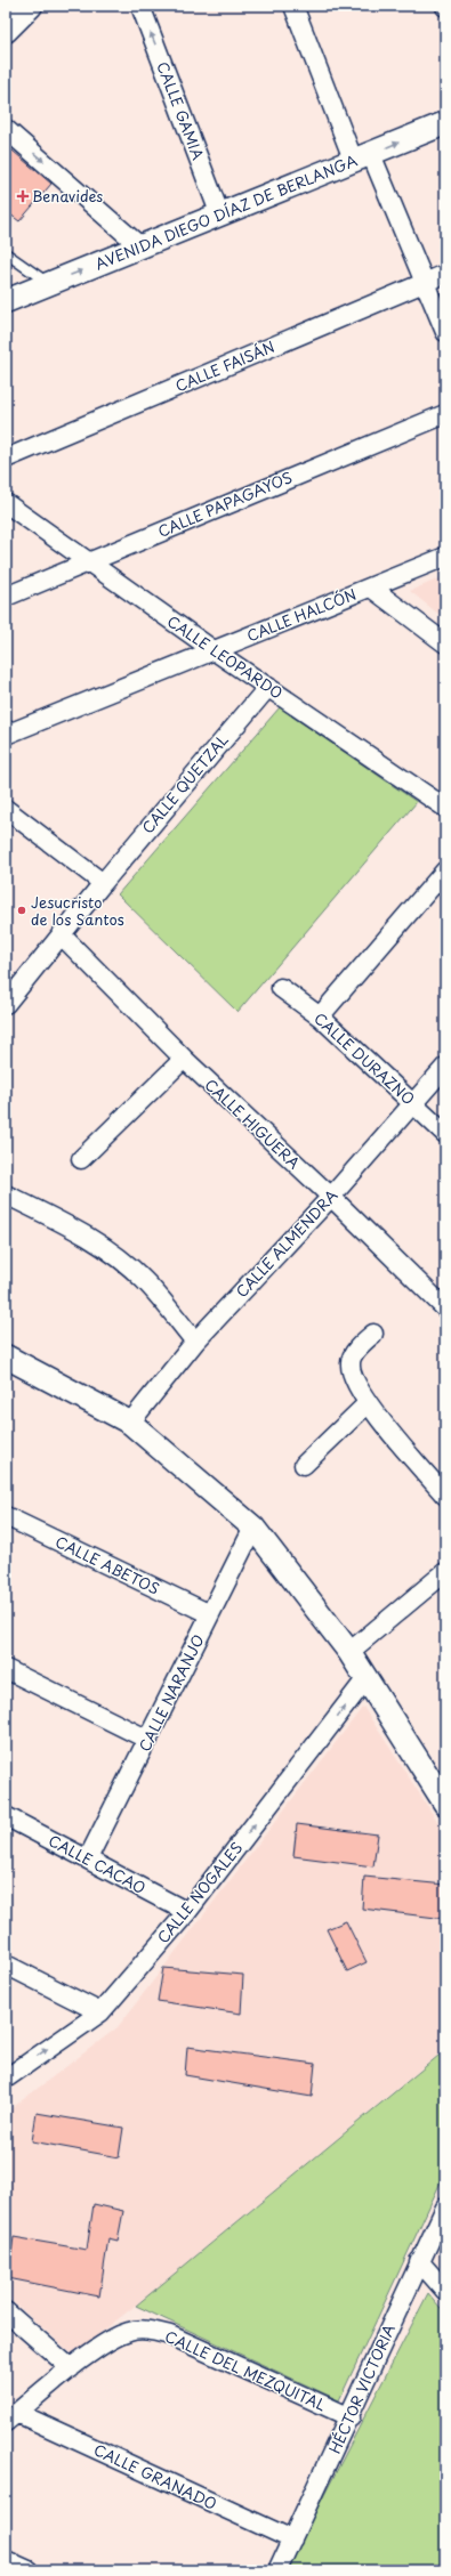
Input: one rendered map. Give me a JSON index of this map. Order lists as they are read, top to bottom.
{
  "streets": {
    "street": [
      "CALLE GAMIA",
      "AVENIDA DIEGO DÍAZ DE BERLANGA",
      "CALLE FAISÁN",
      "CALLE PAPAGAYOS",
      "CALLE HALCÓN",
      "CALLE LEOPARDO",
      "CALLE QUETZAL",
      "CALLE DURAZNO",
      "CALLE HIGUERA",
      "CALLE ALMENDRA",
      "CALLE ABETOS",
      "CALLE NARANJO",
      "CALLE CACAO",
      "CALLE NOGALES",
      "CALLE DEL MEZQUITAL",
      "HÉCTOR VICTORIA",
      "CALLE GRANADO"
    ]
  },
  "crossings": [
    ["CALLE GAMIA", "AVENIDA DIEGO DÍAZ DE BERLANGA"],
    ["CALLE PAPAGAYOS", "CALLE LEOPARDO"],
    ["CALLE HALCÓN", "CALLE LEOPARDO"],
    ["CALLE LEOPARDO", "CALLE QUETZAL"],
    ["CALLE QUETZAL", "CALLE HIGUERA"],
    ["CALLE DURAZNO", "CALLE ALMENDRA"],
    ["CALLE HIGUERA", "CALLE ALMENDRA"],
    ["CALLE ABETOS", "CALLE NARANJO"],
    ["CALLE NARANJO", "CALLE CACAO"],
    ["CALLE CACAO", "CALLE NOGALES"],
    ["CALLE DEL MEZQUITAL", "HÉCTOR VICTORIA"],
    ["CALLE DEL MEZQUITAL", "CALLE GRANADO"],
    ["HÉCTOR VICTORIA", "CALLE GRANADO"]
  ],
  "one_way": ["AVENIDA DIEGO DÍAZ DE BERLANGA", "CALLE NOGALES"],
  "places": {
    "health": ["Benavides"],
    "other": ["Jesucristo de los Santos"]
  }
}
